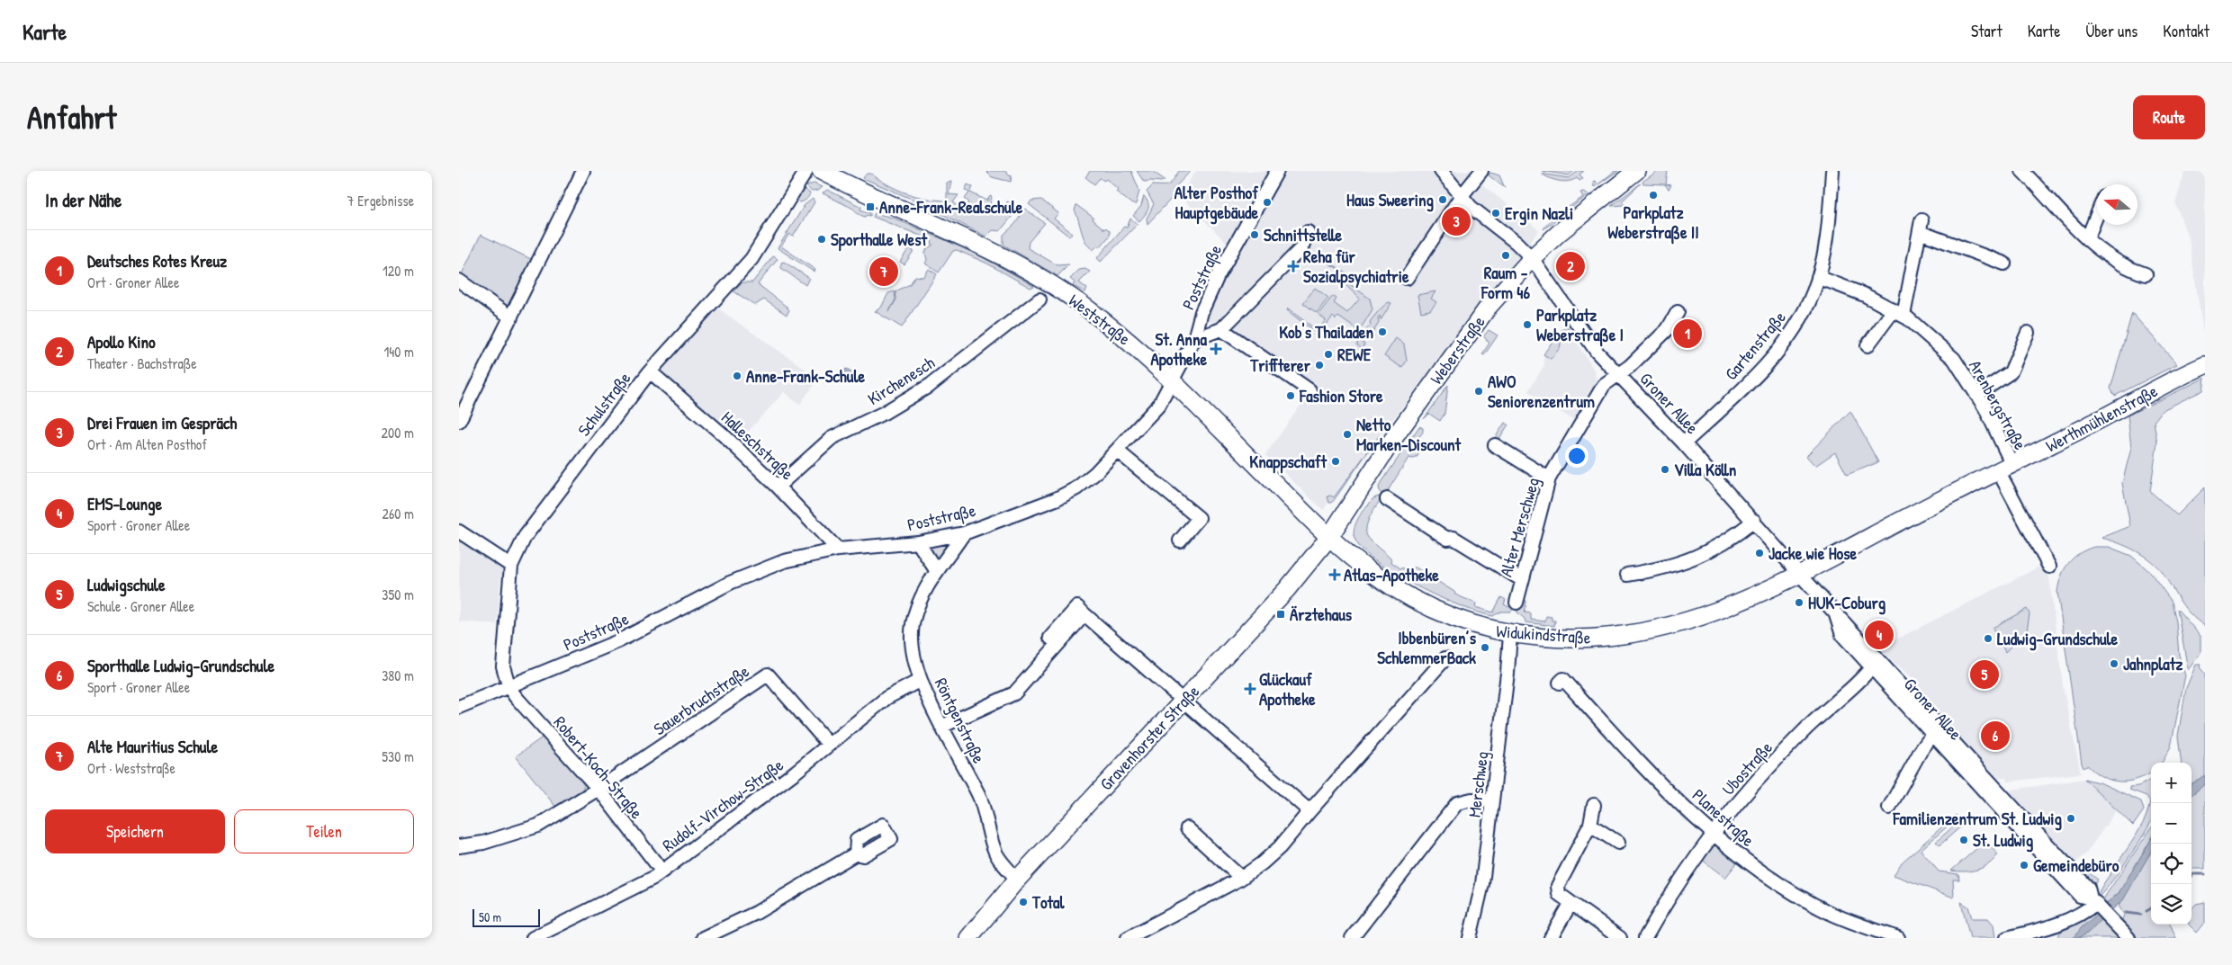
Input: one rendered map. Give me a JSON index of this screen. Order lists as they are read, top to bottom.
{
  "streets": {
    "main road": [
      "Weststraße",
      "Weberstraße",
      "Werthmühlenstraße",
      "Widukindstraße",
      "Gravenhorster Straße"
    ],
    "street": [
      "Poststraße",
      "Gartenstraße",
      "Kirchenesch",
      "Groner Allee",
      "Schulstraße",
      "Arenbergstraße",
      "Halleschstraße",
      "Alter Merschweg",
      "Sauerbruchstraße",
      "Röntgenstraße",
      "Robert-Koch-Straße",
      "Ubostraße",
      "Merschweg",
      "Rudolf-Virchow-Straße",
      "Planestraße"
    ]
  },
  "crossings": [
    ["Poststraße", "Weststraße"],
    ["Poststraße", "Schulstraße"],
    ["Poststraße", "Halleschstraße"],
    ["Poststraße", "Röntgenstraße"],
    ["Poststraße", "Robert-Koch-Straße"],
    ["Weststraße", "Weberstraße"],
    ["Weststraße", "Widukindstraße"],
    ["Weststraße", "Gravenhorster Straße"],
    ["Gartenstraße", "Groner Allee"],
    ["Gartenstraße", "Arenbergstraße"],
    ["Weberstraße", "Widukindstraße"],
    ["Weberstraße", "Gravenhorster Straße"],
    ["Kirchenesch", "Halleschstraße"],
    ["Groner Allee", "Werthmühlenstraße"],
    ["Groner Allee", "Alter Merschweg"],
    ["Groner Allee", "Widukindstraße"],
    ["Groner Allee", "Ubostraße"],
    ["Schulstraße", "Halleschstraße"],
    ["Schulstraße", "Robert-Koch-Straße"],
    ["Arenbergstraße", "Werthmühlenstraße"],
    ["Werthmühlenstraße", "Widukindstraße"],
    ["Widukindstraße", "Gravenhorster Straße"],
    ["Widukindstraße", "Merschweg"],
    ["Sauerbruchstraße", "Robert-Koch-Straße"],
    ["Sauerbruchstraße", "Rudolf-Virchow-Straße"],
    ["Röntgenstraße", "Gravenhorster Straße"],
    ["Röntgenstraße", "Rudolf-Virchow-Straße"],
    ["Robert-Koch-Straße", "Rudolf-Virchow-Straße"],
    ["Ubostraße", "Planestraße"]
  ],
  "places": {
    "other": [
      "Parkplatz Weberstraße II",
      "Haus Sweering",
      "Alter Posthof Hauptgebäude",
      "Ergin Nazli",
      "Schnittstelle",
      "Sporthalle West",
      "Raum - Form 46",
      "Parkplatz Weberstraße I",
      "Kob's Thailaden",
      "REWE",
      "Triffterer",
      "Anne-Frank-Schule",
      "AWO Seniorenzentrum",
      "Fashion Store",
      "Netto Marken-Discount",
      "Knappschaft",
      "Villa Kölln",
      "Jacke wie Hose",
      "HUK-Coburg",
      "Ludwig-Grundschule",
      "Ibbenbüren’s SchlemmerBack",
      "Jahnplatz",
      "Familienzentrum St. Ludwig",
      "St. Ludwig",
      "Gemeindebüro",
      "Total"
    ],
    "transit": ["Anne-Frank-Realschule", "Ärztehaus"],
    "health": [
      "Reha für Sozialpsychiatrie",
      "St. Anna Apotheke",
      "Atlas-Apotheke",
      "Glückauf Apotheke"
    ]
  },
  "scale_bar": "50 m",
  "north": "left",
  "page": {
    "header": "Karte",
    "nav": [
      "Start",
      "Karte",
      "Über uns",
      "Kontakt"
    ],
    "buttons": [
      "Route",
      ["Speichern", "Teilen"]
    ],
    "title": "Anfahrt",
    "heading": ["In der Nähe", "7 Ergebnisse"],
    "pins": [
      "3",
      "2",
      "7",
      "1",
      "4",
      "5",
      "6"
    ],
    "list": [
      {
        "mark": "1",
        "name": "Deutsches Rotes Kreuz",
        "note": "Ort · Groner Allee",
        "value": "120 m"
      },
      {
        "mark": "2",
        "name": "Apollo Kino",
        "note": "Theater · Bachstraße",
        "value": "140 m"
      },
      {
        "mark": "3",
        "name": "Drei Frauen im Gespräch",
        "note": "Ort · Am Alten Posthof",
        "value": "200 m"
      },
      {
        "mark": "4",
        "name": "EMS-Lounge",
        "note": "Sport · Groner Allee",
        "value": "260 m"
      },
      {
        "mark": "5",
        "name": "Ludwigschule",
        "note": "Schule · Groner Allee",
        "value": "350 m"
      },
      {
        "mark": "6",
        "name": "Sporthalle Ludwig-Grundschule",
        "note": "Sport · Groner Allee",
        "value": "380 m"
      },
      {
        "mark": "7",
        "name": "Alte Mauritius Schule",
        "note": "Ort · Weststraße",
        "value": "530 m"
      }
    ],
    "map_buttons": ["+", "−"],
    "scale": "50 m"
  }
}
